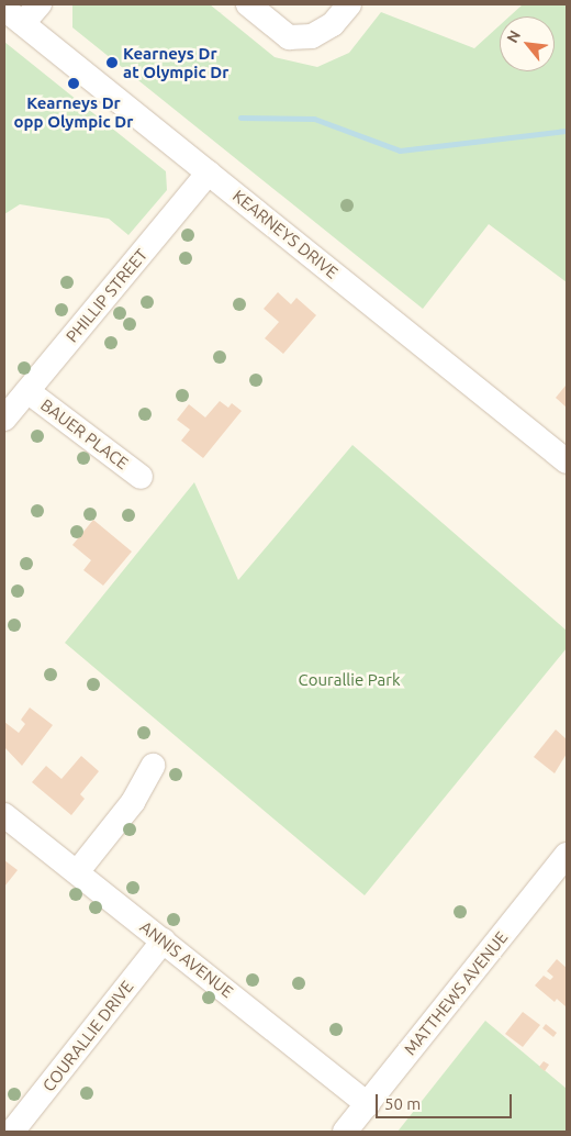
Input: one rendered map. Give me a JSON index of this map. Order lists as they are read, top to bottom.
{
  "streets": {
    "street": [
      "KEARNEYS DRIVE",
      "PHILLIP STREET",
      "BAUER PLACE",
      "ANNIS AVENUE",
      "MATTHEWS AVENUE",
      "COURALLIE DRIVE"
    ]
  },
  "crossings": [
    ["KEARNEYS DRIVE", "PHILLIP STREET"],
    ["PHILLIP STREET", "BAUER PLACE"],
    ["ANNIS AVENUE", "MATTHEWS AVENUE"],
    ["ANNIS AVENUE", "COURALLIE DRIVE"]
  ],
  "parks": ["Courallie Park"],
  "places": ["Kearneys Dr at Olympic Dr", "Kearneys Dr opp Olympic Dr"],
  "scale_bar": "50 m",
  "north": "top left"
}
